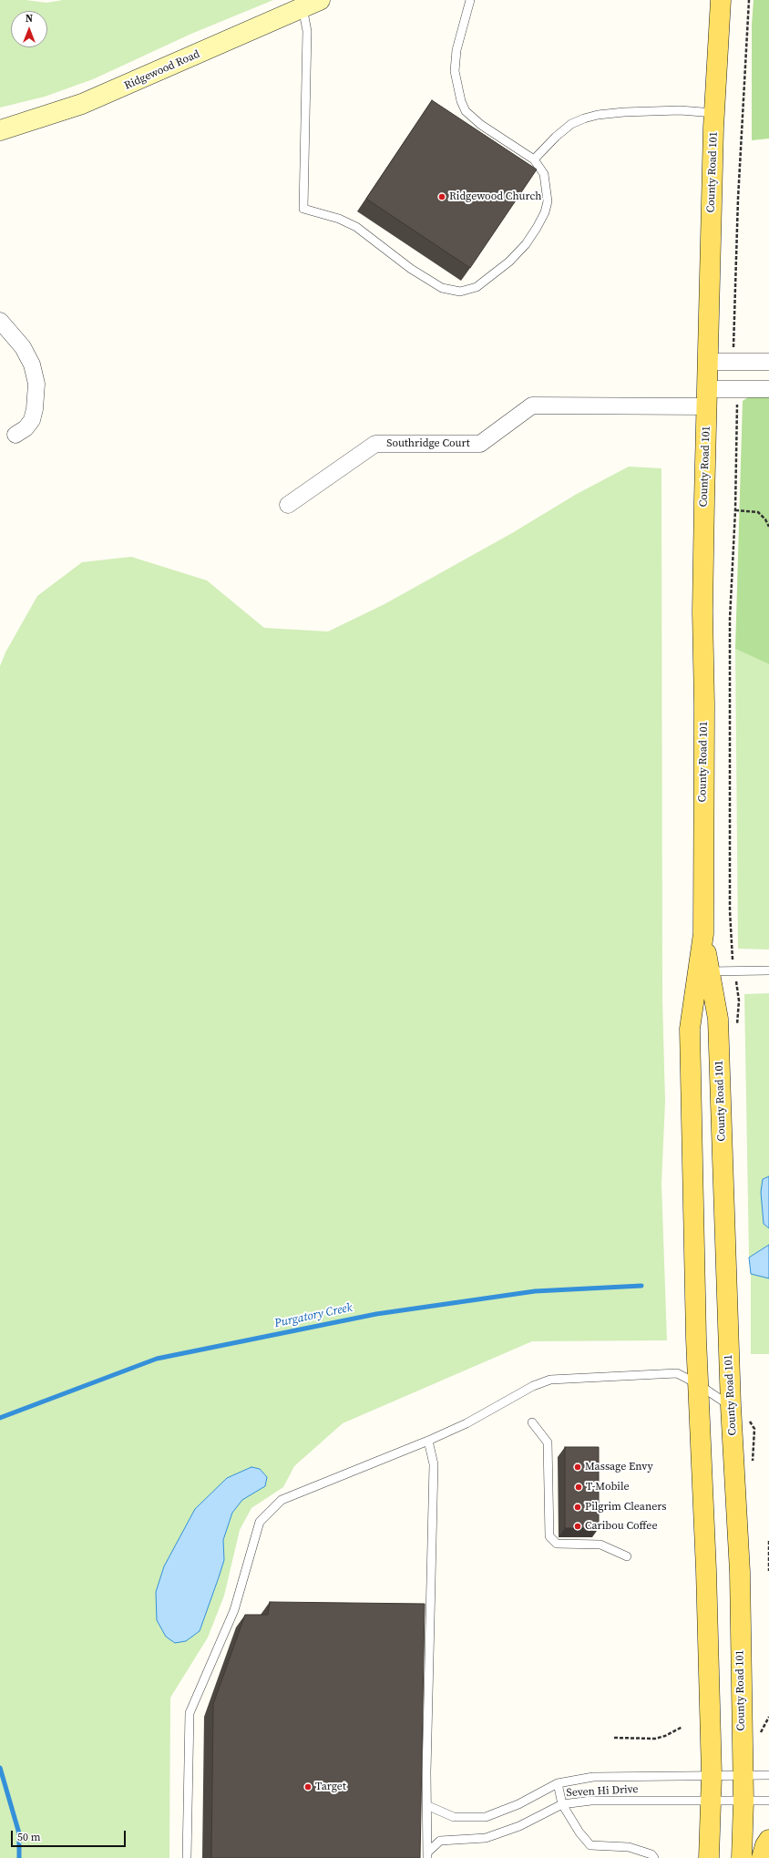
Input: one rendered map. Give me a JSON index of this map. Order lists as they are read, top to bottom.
{
  "streets": {
    "main road": ["County Road 101"],
    "street": ["Ridgewood Road", "Southridge Court"],
    "lane": ["Seven Hi Drive"]
  },
  "crossings": [
    ["County Road 101", "Southridge Court"],
    ["County Road 101", "Seven Hi Drive"]
  ],
  "water": ["Purgatory Creek"],
  "places": [
    "Ridgewood Church",
    "Massage Envy",
    "T-Mobile",
    "Pilgrim Cleaners",
    "Caribou Coffee",
    "Target"
  ],
  "scale_bar": "50 m",
  "north": "top"
}
